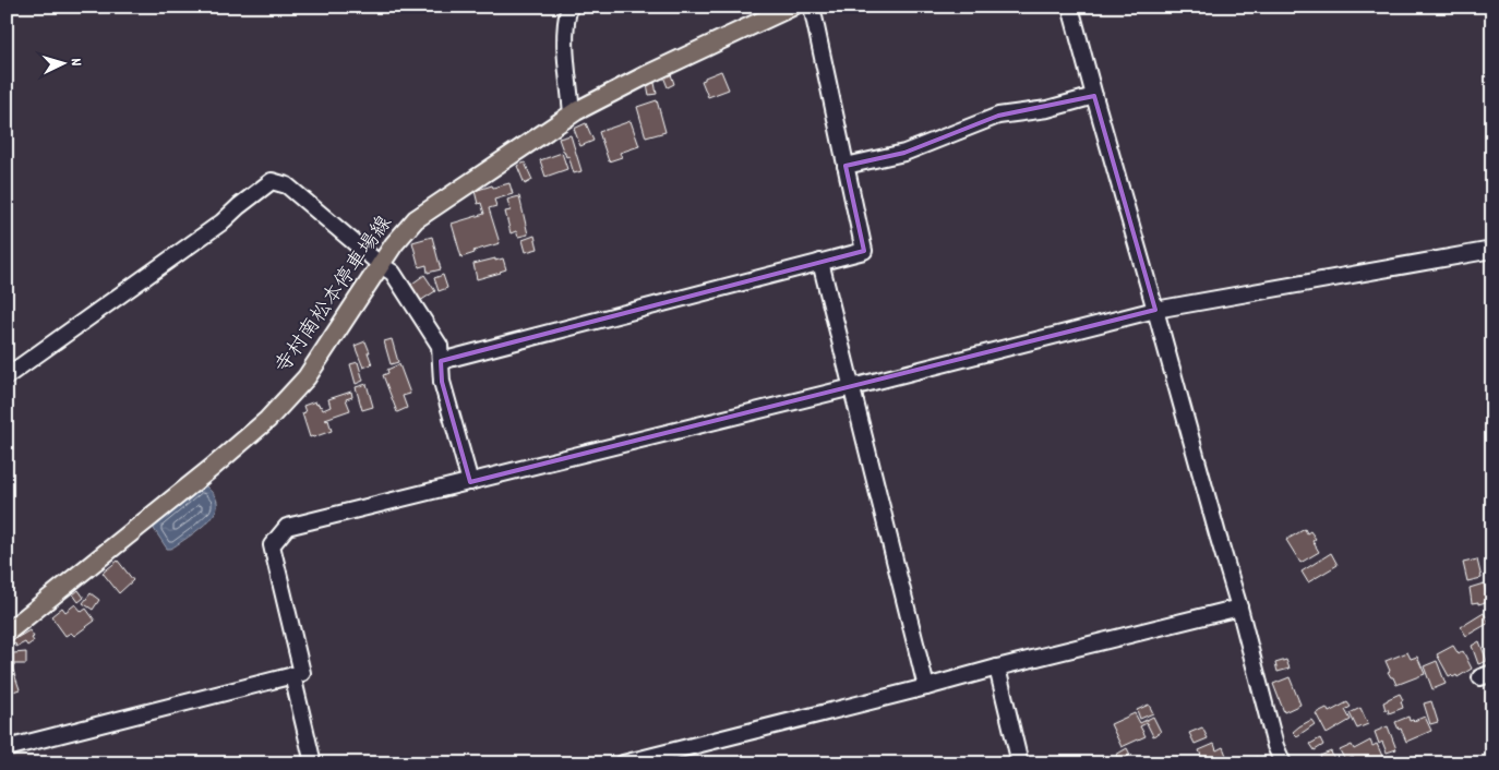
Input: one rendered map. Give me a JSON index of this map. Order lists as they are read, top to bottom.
{
  "streets": {
    "main road": ["寺村南松本停車場線"]
  },
  "north": "right"
}
